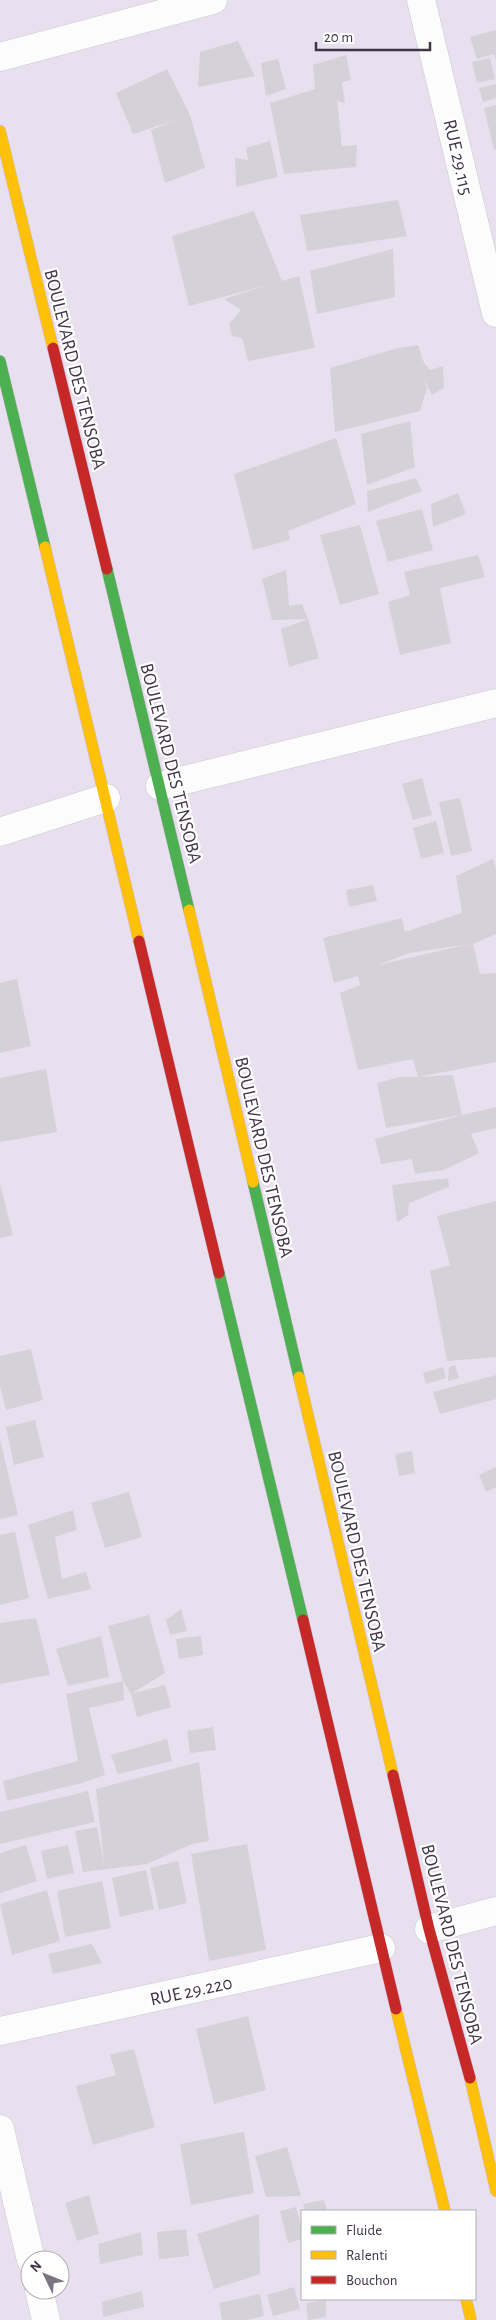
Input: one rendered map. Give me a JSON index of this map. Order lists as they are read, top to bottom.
{
  "streets": {
    "main road": ["BOULEVARD DES TENSOBA"],
    "street": ["RUE 29.115", "RUE 29.220"]
  },
  "legend": ["Fluide", "Ralenti", "Bouchon"],
  "scale_bar": "20 m",
  "north": "top left"
}
